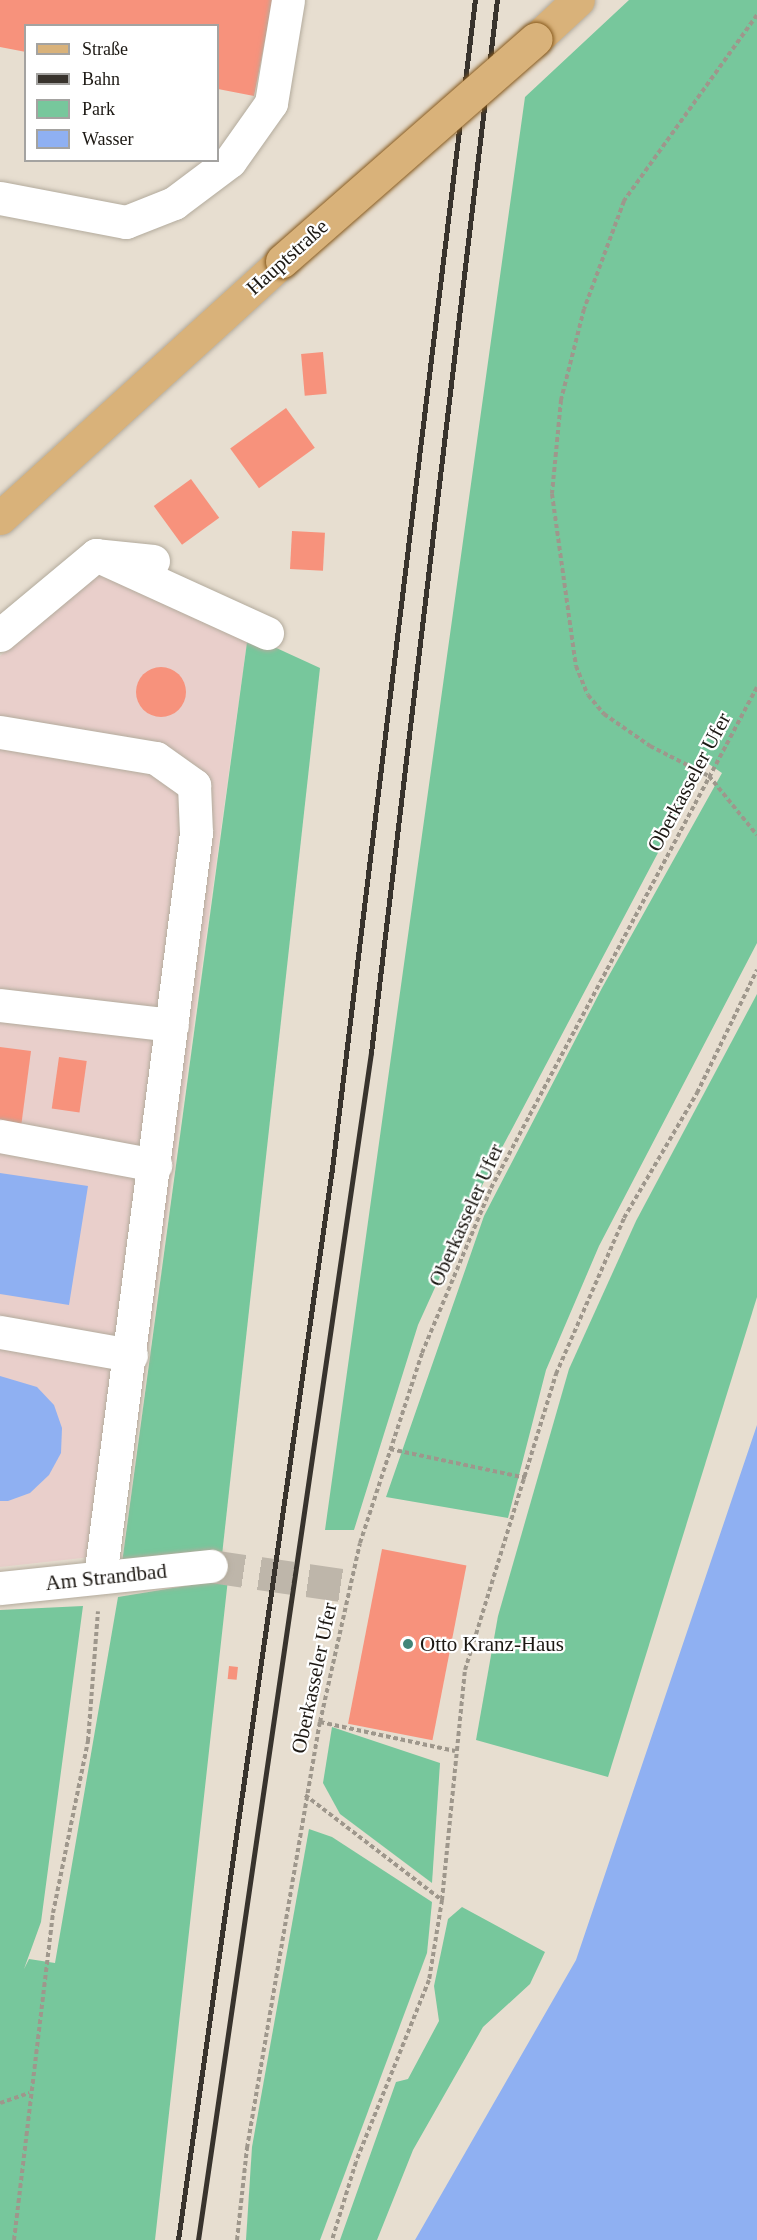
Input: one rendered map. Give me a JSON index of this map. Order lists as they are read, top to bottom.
{
  "streets": {
    "main road": ["Hauptstraße"],
    "street": ["Am Strandbad"],
    "path": ["Oberkasseler Ufer"]
  },
  "places": ["Otto Kranz-Haus"],
  "legend": [
    "Straße",
    "Bahn",
    "Park",
    "Wasser"
  ]
}
